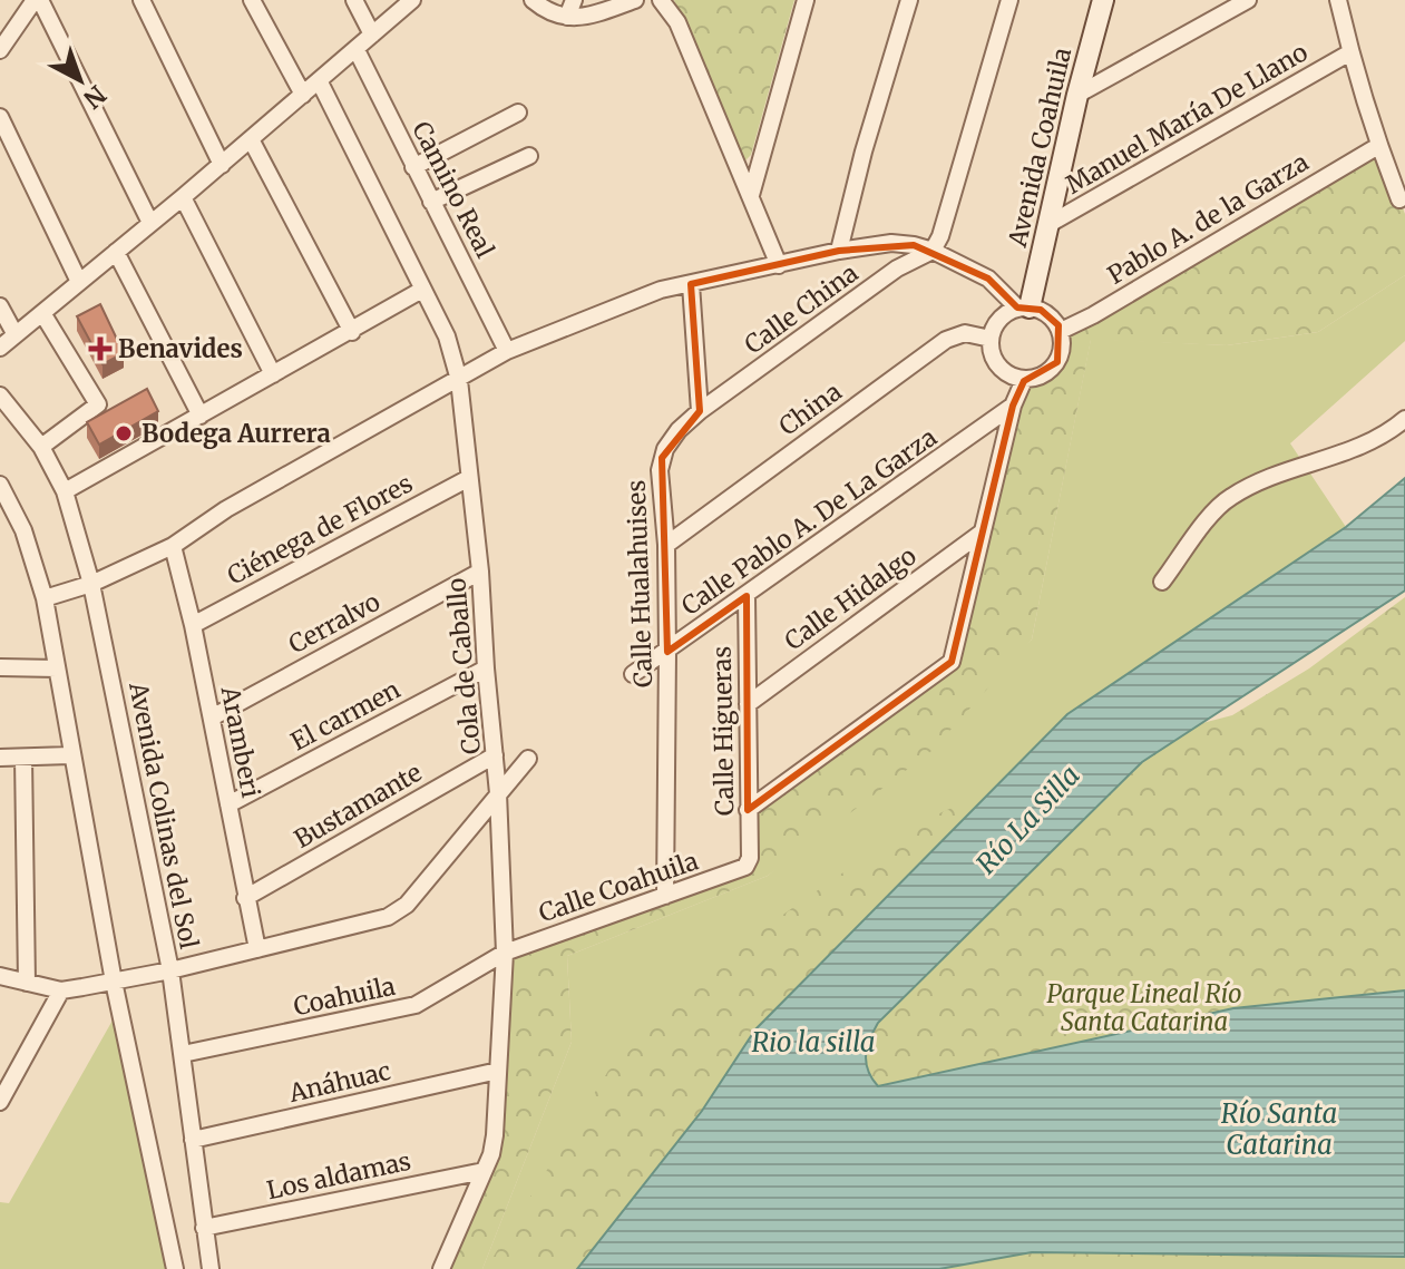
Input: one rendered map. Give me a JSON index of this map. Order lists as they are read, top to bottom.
{
  "streets": {
    "street": [
      "Manuel María De Llano",
      "Avenida Coahuila",
      "Camino Real",
      "Pablo A. de la Garza",
      "Calle China",
      "China",
      "Calle Pablo A. De La Garza",
      "Ciénega de Flores",
      "Calle Hualahuises",
      "Calle Hidalgo",
      "Cerralvo",
      "Cola de Caballo",
      "El carmen",
      "Calle Higueras",
      "Aramberi",
      "Bustamante",
      "Avenida Colinas del Sol",
      "Calle Coahuila",
      "Coahuila",
      "Anáhuac",
      "Los aldamas"
    ]
  },
  "crossings": [
    ["Manuel María De Llano", "Avenida Coahuila"],
    ["Avenida Coahuila", "Pablo A. de la Garza"],
    ["Avenida Coahuila", "China"],
    ["Pablo A. de la Garza", "China"],
    ["Calle China", "Calle Hualahuises"],
    ["China", "Calle Hualahuises"],
    ["Calle Pablo A. De La Garza", "Calle Hualahuises"],
    ["Calle Pablo A. De La Garza", "Calle Higueras"],
    ["Ciénega de Flores", "Cola de Caballo"],
    ["Ciénega de Flores", "Aramberi"],
    ["Calle Hualahuises", "Calle Coahuila"],
    ["Calle Hidalgo", "Calle Higueras"],
    ["Cerralvo", "Cola de Caballo"],
    ["Cerralvo", "Aramberi"],
    ["Cola de Caballo", "El carmen"],
    ["Cola de Caballo", "Bustamante"],
    ["Cola de Caballo", "Calle Coahuila"],
    ["Cola de Caballo", "Coahuila"],
    ["Cola de Caballo", "Anáhuac"],
    ["Cola de Caballo", "Los aldamas"],
    ["El carmen", "Aramberi"],
    ["Calle Higueras", "Calle Coahuila"],
    ["Aramberi", "Bustamante"],
    ["Avenida Colinas del Sol", "Coahuila"],
    ["Avenida Colinas del Sol", "Anáhuac"],
    ["Avenida Colinas del Sol", "Los aldamas"],
    ["Calle Coahuila", "Coahuila"]
  ],
  "water": ["Río La Silla", "Rio la silla", "Río Santa Catarina"],
  "parks": ["Parque Lineal Río Santa Catarina"],
  "places": {
    "health": ["Benavides"],
    "other": ["Bodega Aurrera"]
  },
  "north": "bottom right"
}
